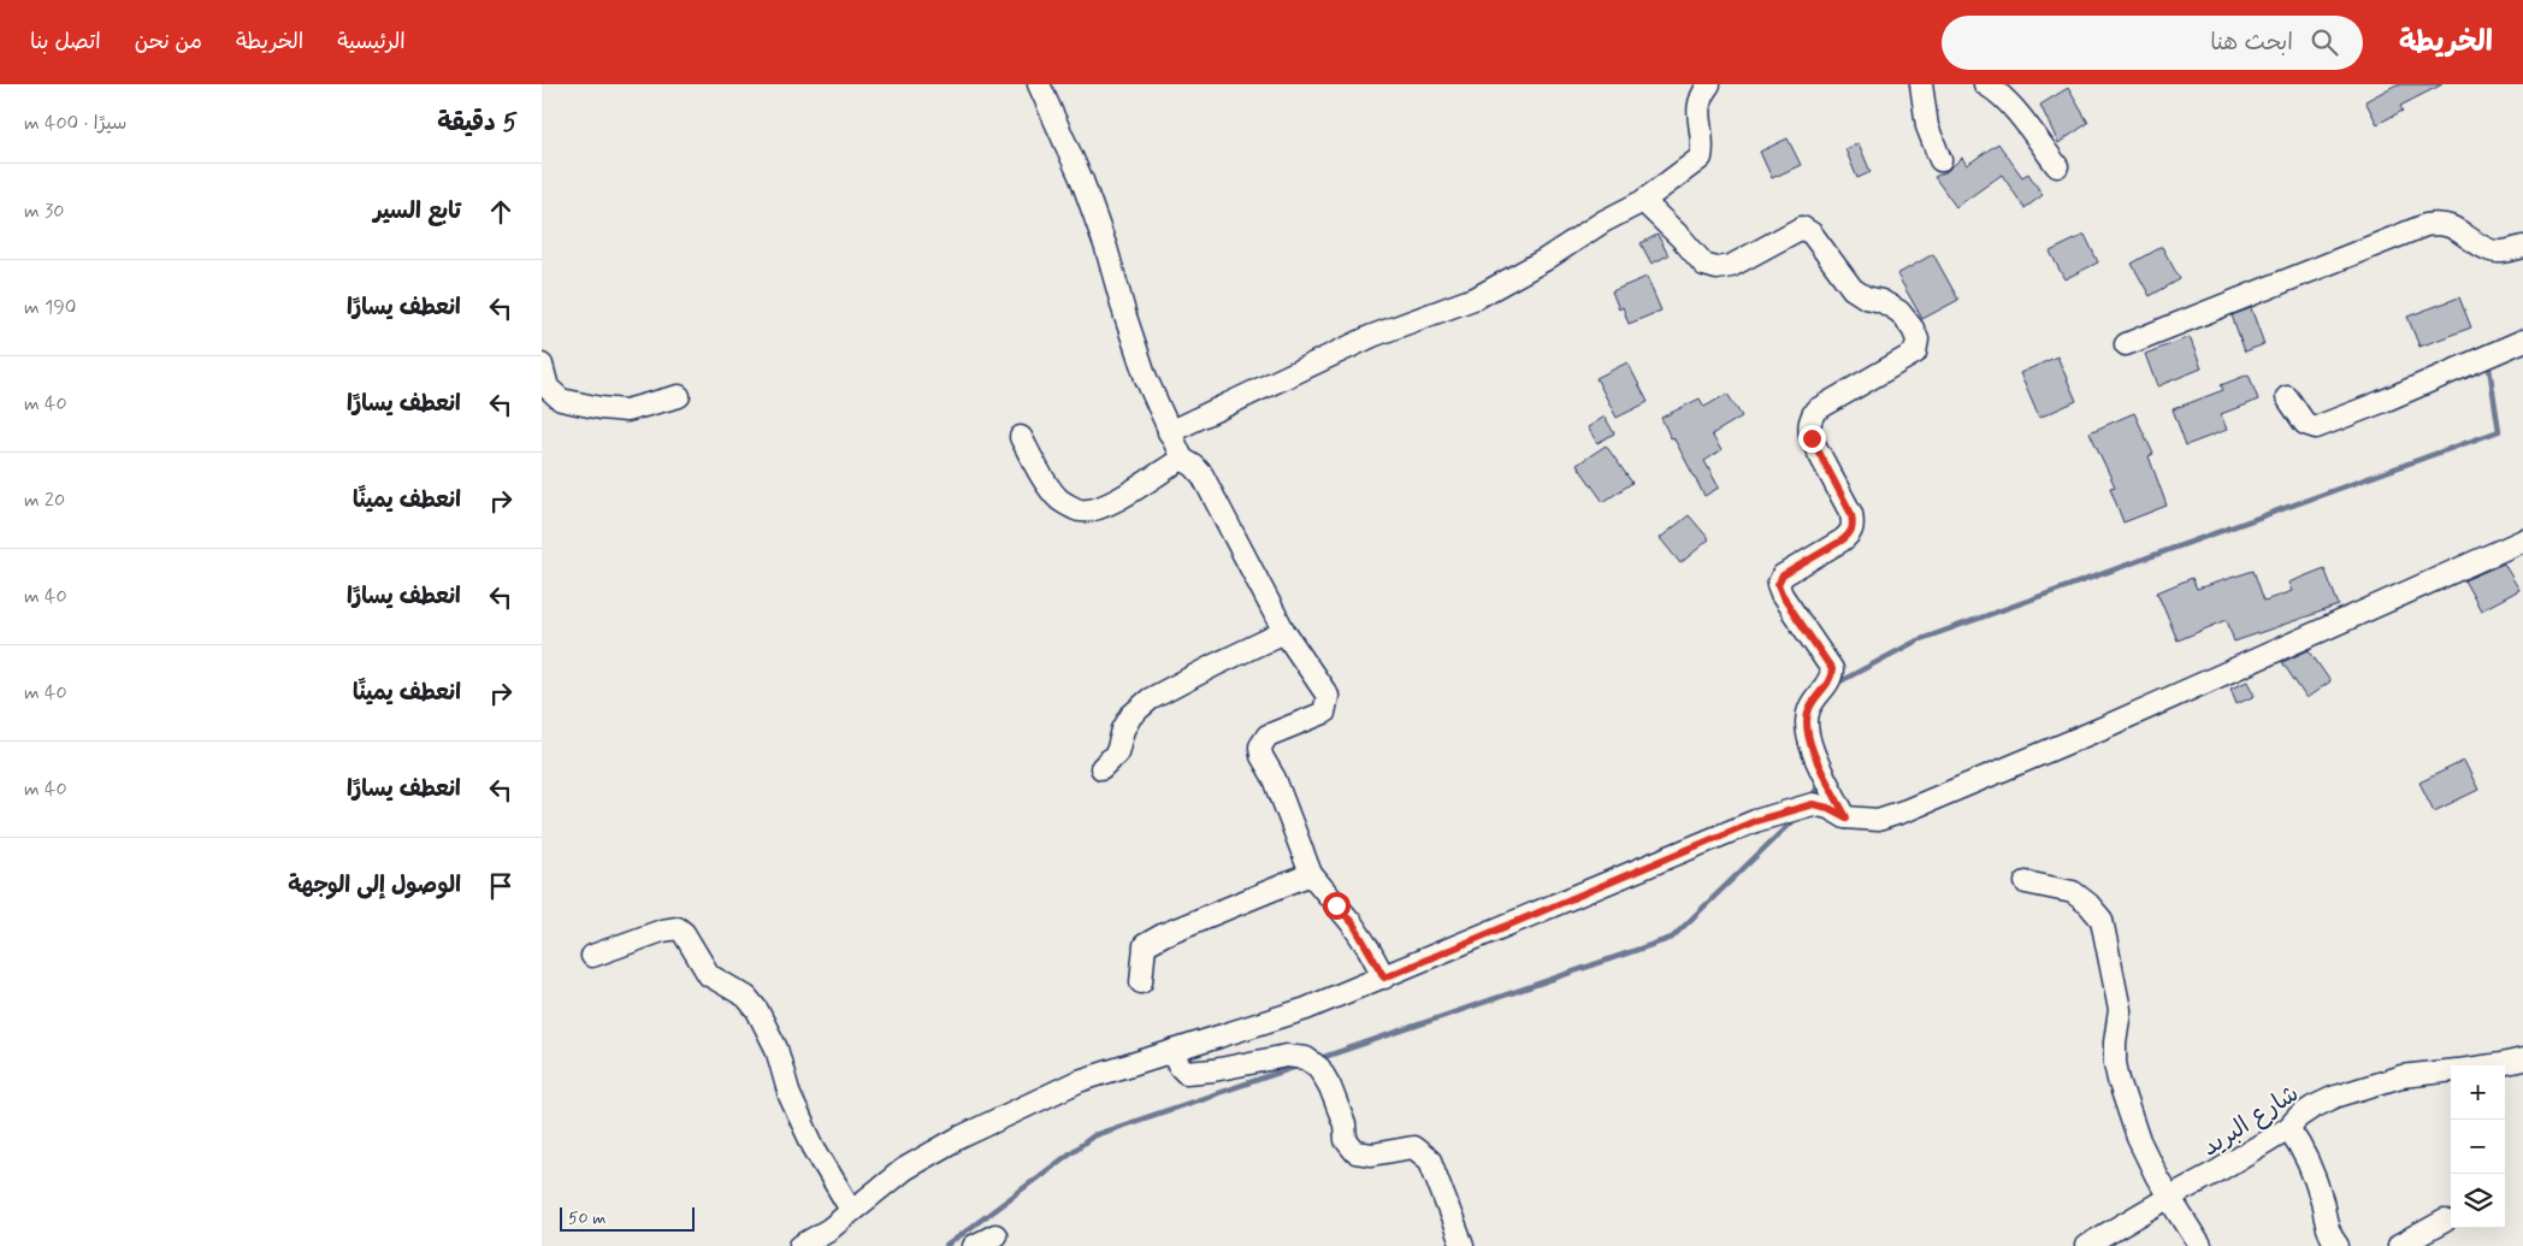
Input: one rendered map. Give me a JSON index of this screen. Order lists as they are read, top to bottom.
{
  "streets": {
    "street": ["شارع البريد"]
  },
  "scale_bar": "50 m",
  "page": {
    "header": "الخريطة",
    "search": "ابحث هنا",
    "nav": [
      "الرئيسية",
      "الخريطة",
      "من نحن",
      "اتصل بنا"
    ],
    "heading": ["5 دقيقة", "سيرًا · 400 m"],
    "list": [
      ["تابع السير", "30 m"],
      ["انعطف يسارًا", "190 m"],
      ["انعطف يسارًا", "40 m"],
      ["انعطف يمينًا", "20 m"],
      ["انعطف يسارًا", "40 m"],
      ["انعطف يمينًا", "40 m"],
      ["انعطف يسارًا", "40 m"],
      "الوصول إلى الوجهة"
    ],
    "map_buttons": ["+", "−"],
    "scale": "50 m"
  }
}
